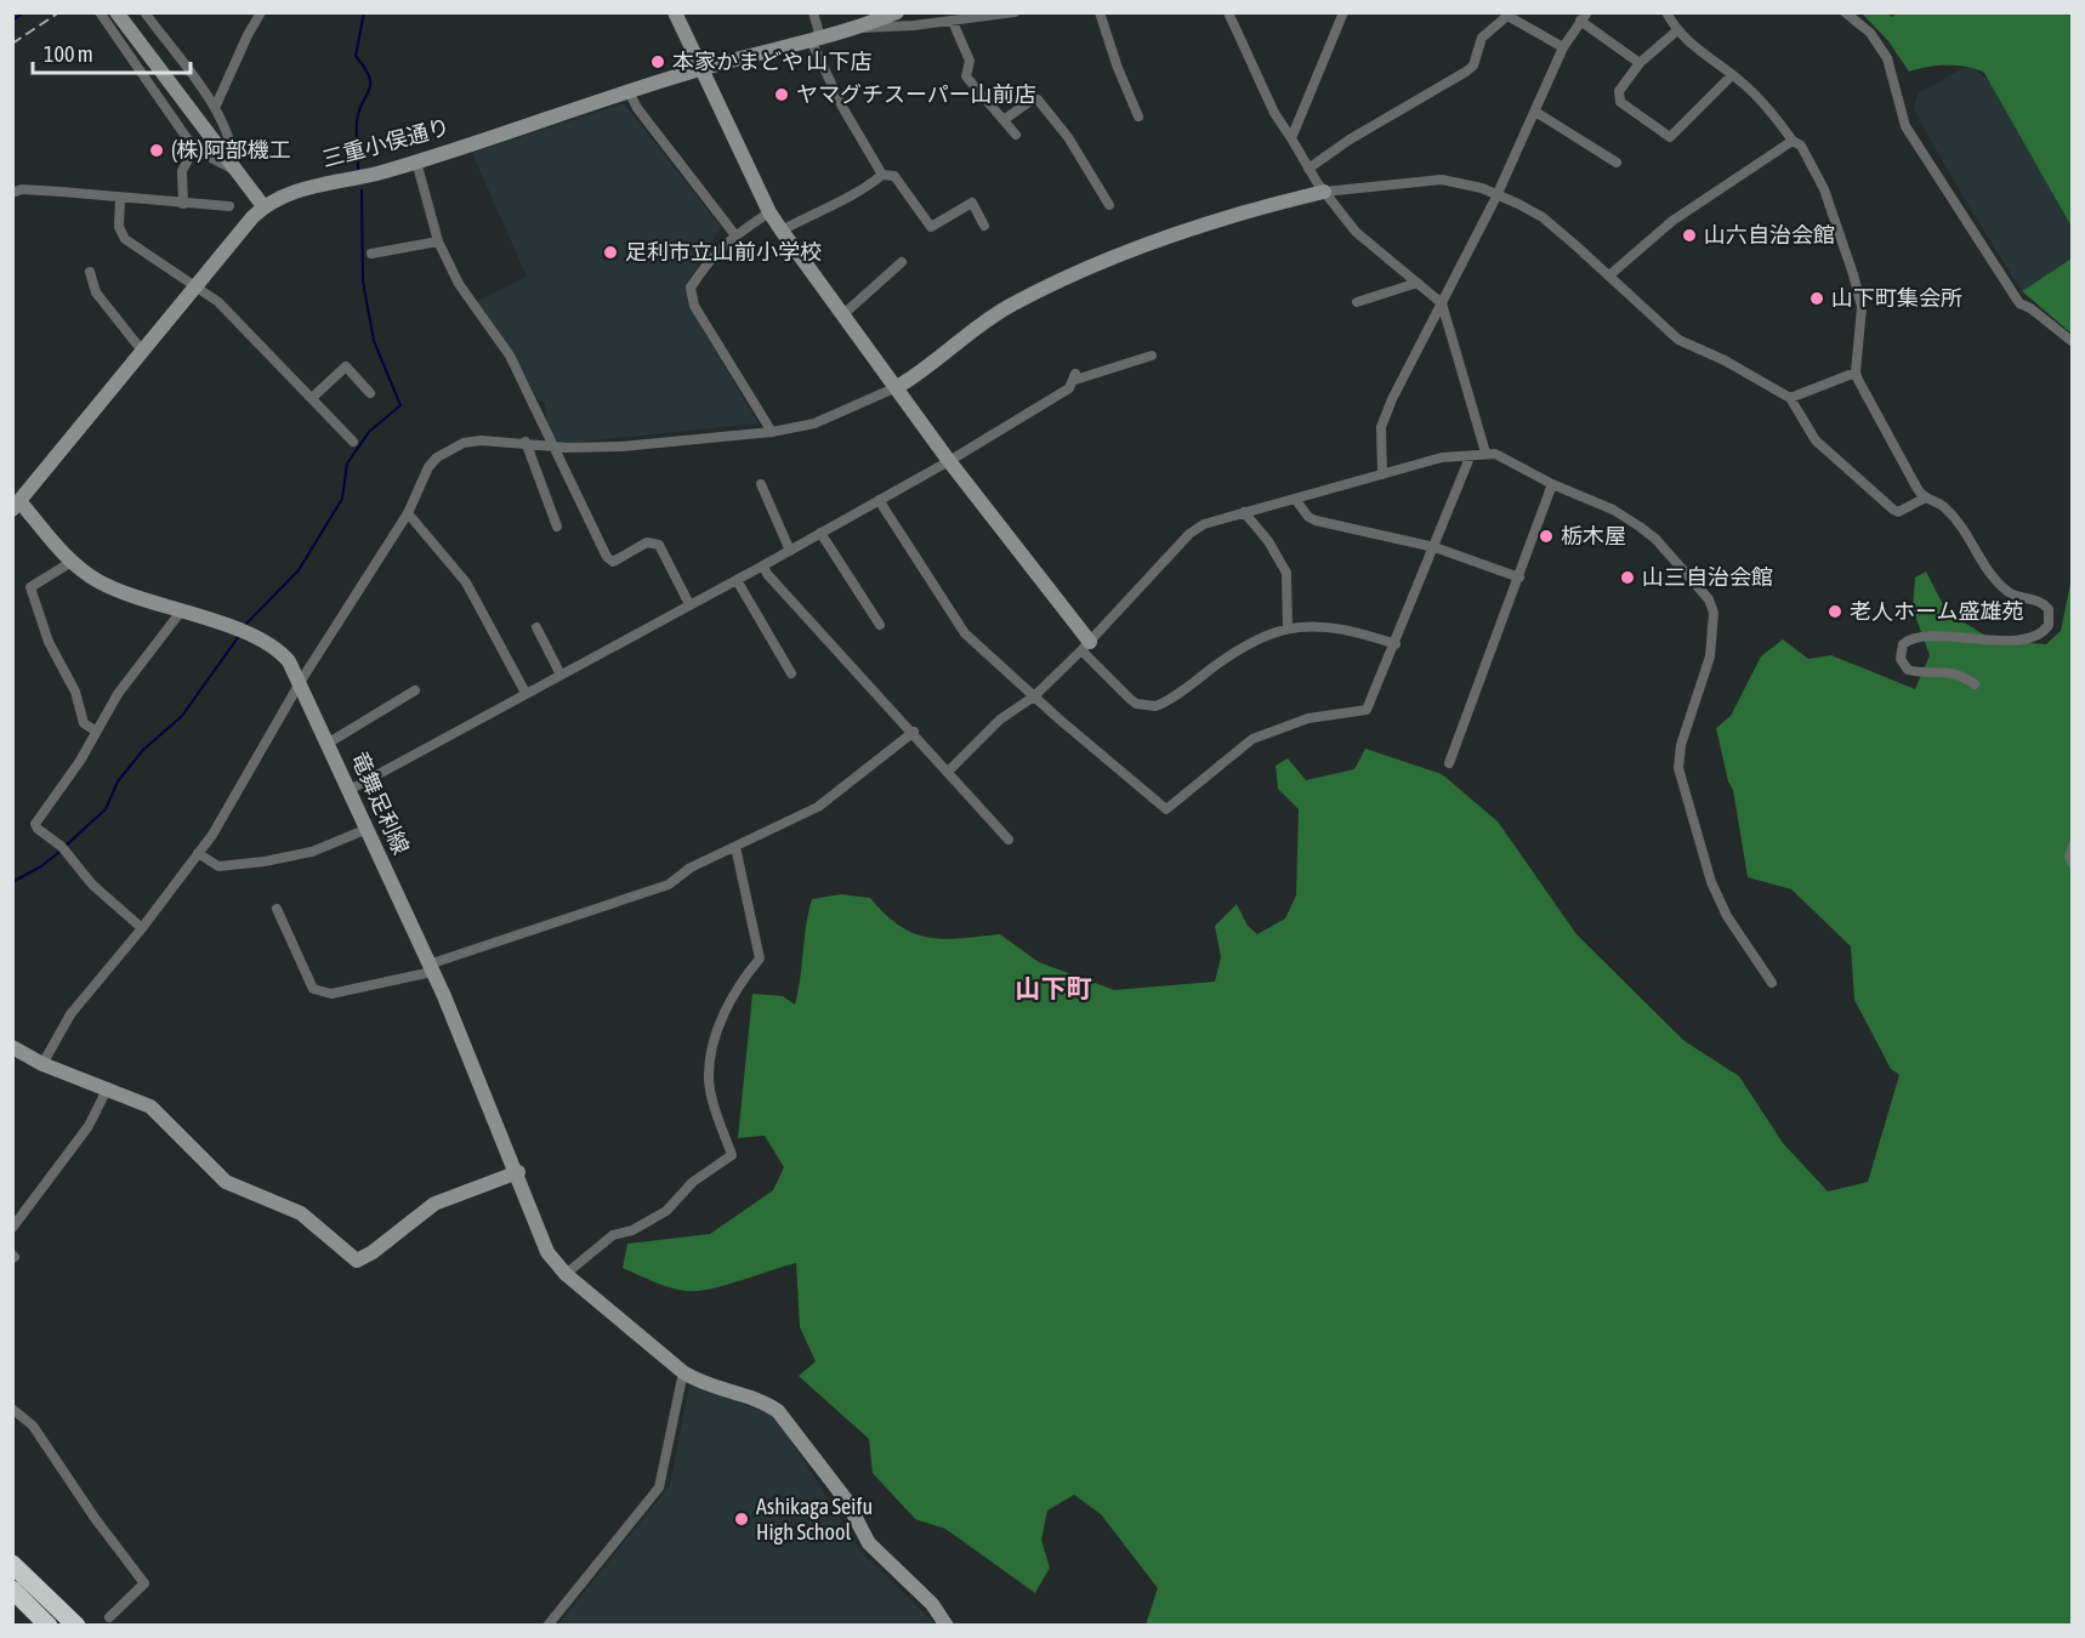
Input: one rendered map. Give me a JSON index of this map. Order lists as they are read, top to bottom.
{
  "streets": {
    "street": ["三重小俣通り", "竜舞足利線"]
  },
  "crossings": [
    ["三重小俣通り", "竜舞足利線"]
  ],
  "districts": ["山下町"],
  "places": [
    "本家かまどや 山下店",
    "ヤマグチスーパー山前店",
    "(株)阿部機工",
    "山六自治会館",
    "足利市立山前小学校",
    "山下町集会所",
    "栃木屋",
    "山三自治会館",
    "老人ホーム盛雄苑",
    "Ashikaga Seifu High School"
  ],
  "scale_bar": "100 m"
}
